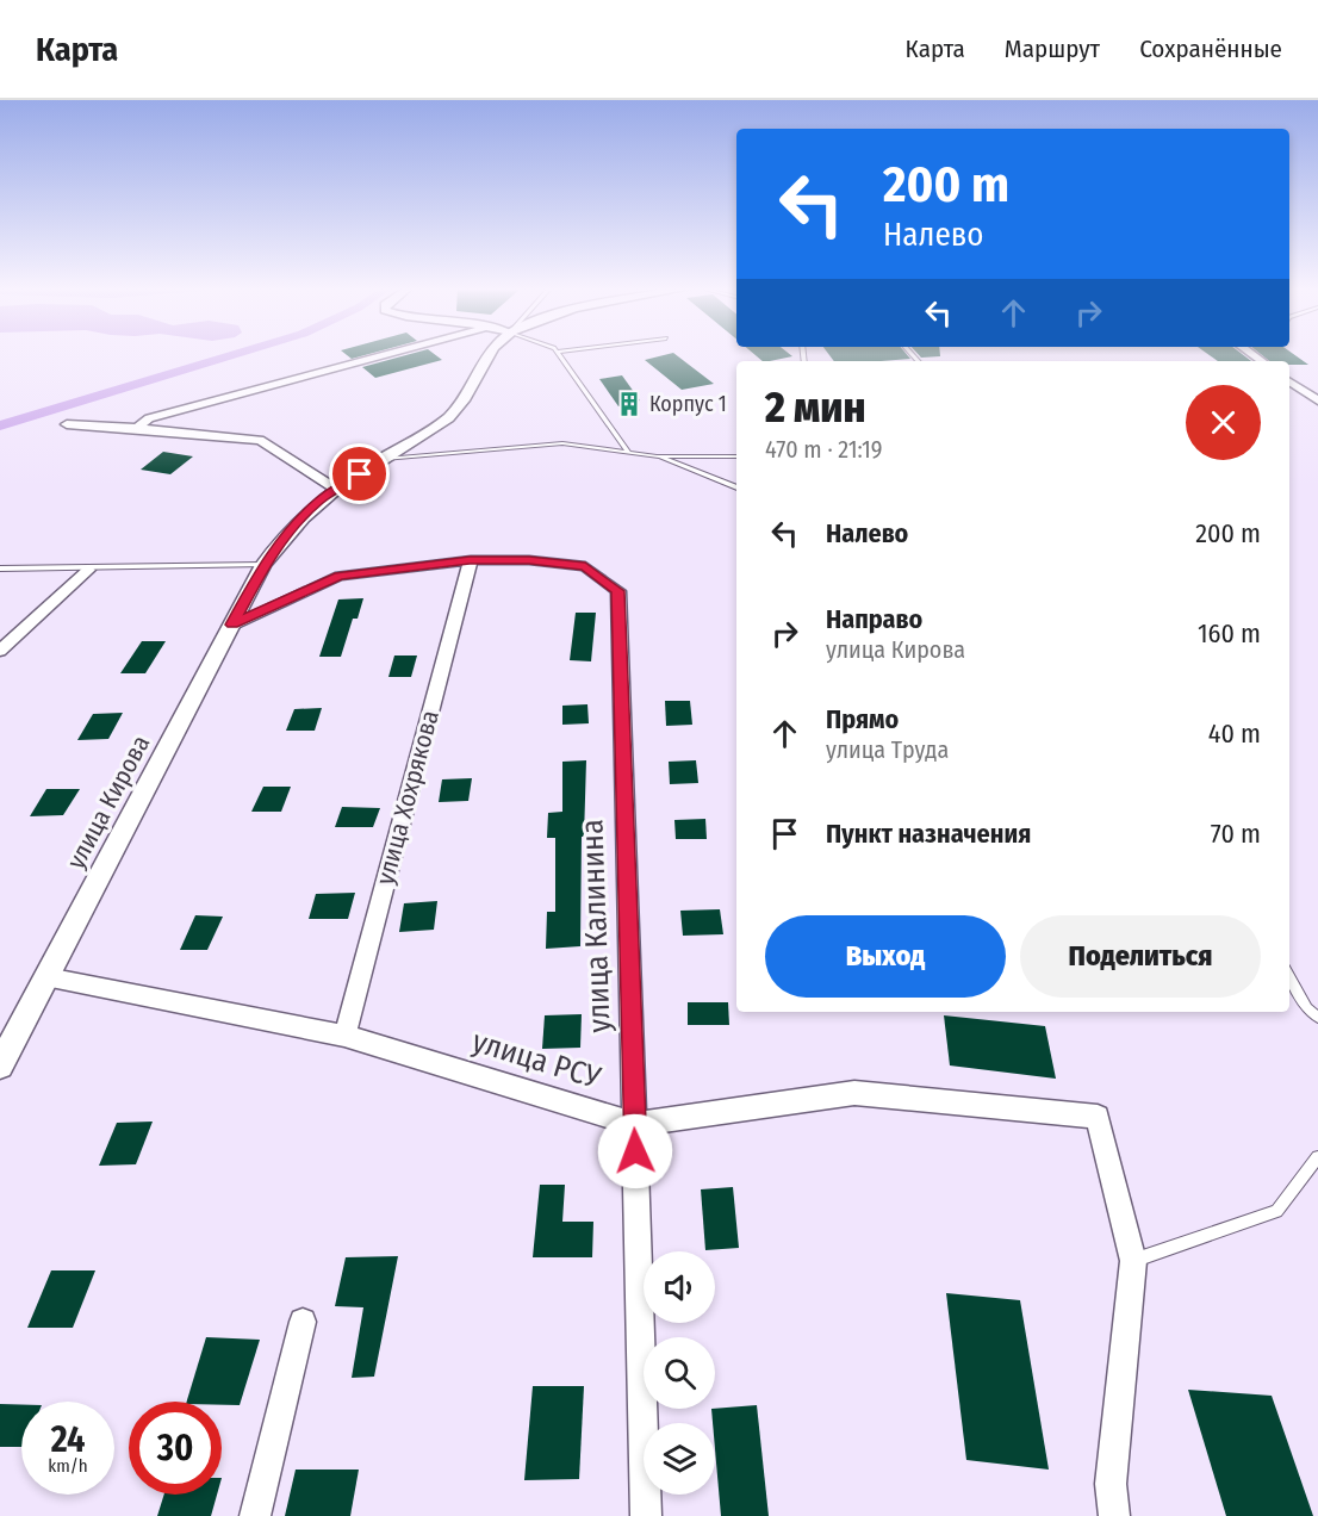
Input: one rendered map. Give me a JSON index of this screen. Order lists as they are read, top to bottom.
{
  "streets": {
    "street": [
      "улица Хохрякова",
      "улица Кирова",
      "улица Калинина",
      "улица РСУ"
    ]
  },
  "crossings": [
    ["улица Хохрякова", "улица Калинина"],
    ["улица Хохрякова", "улица РСУ"],
    ["улица Кирова", "улица РСУ"],
    ["улица Калинина", "улица РСУ"]
  ],
  "places": {
    "building": ["Корпус 1"]
  },
  "page": {
    "header": "Карта",
    "nav": ["Карта", "Маршрут", "Сохранённые"],
    "turn": ["200 m", "Налево"],
    "heading": ["2 мин", "470 m · 21:19"],
    "list": [
      {
        "name": "Налево",
        "value": "200 m"
      },
      {
        "name": "Направо",
        "note": "улица Кирова",
        "value": "160 m"
      },
      {
        "name": "Прямо",
        "note": "улица Труда",
        "value": "40 m"
      },
      {
        "name": "Пункт назначения",
        "value": "70 m"
      }
    ],
    "buttons": ["Выход", "Поделиться"],
    "speed": "24 km/h",
    "limit": "30"
  }
}
